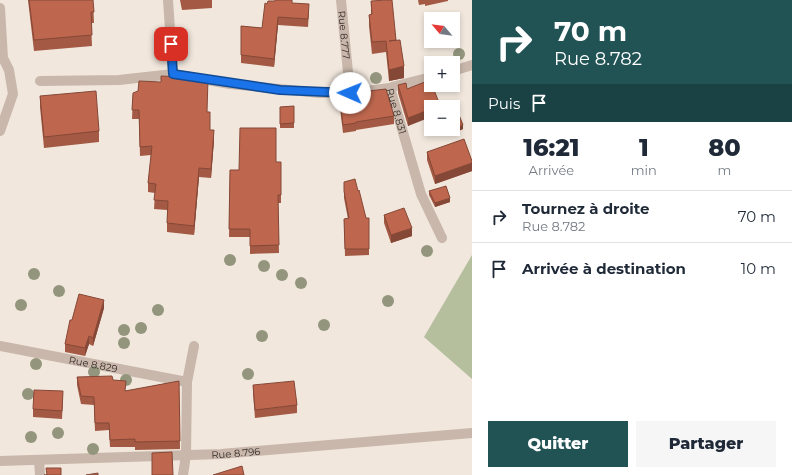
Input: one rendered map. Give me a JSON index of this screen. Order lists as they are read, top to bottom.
{
  "streets": {
    "street": [
      "Rue 8.777",
      "Rue 8.831",
      "Rue 8.829",
      "Rue 8.796"
    ]
  },
  "crossings": [
    ["Rue 8.777", "Rue 8.831"]
  ],
  "north": "top left",
  "page": {
    "turn": ["70 m", "Rue 8.782"],
    "map_buttons": ["+", "−"],
    "then": "Puis",
    "eta": [
      "16:21",
      "Arrivée",
      "1",
      "min",
      "80",
      "m"
    ],
    "list": [
      {
        "name": "Tournez à droite",
        "note": "Rue 8.782",
        "value": "70 m"
      },
      {
        "name": "Arrivée à destination",
        "value": "10 m"
      }
    ],
    "buttons": ["Quitter", "Partager"]
  }
}
